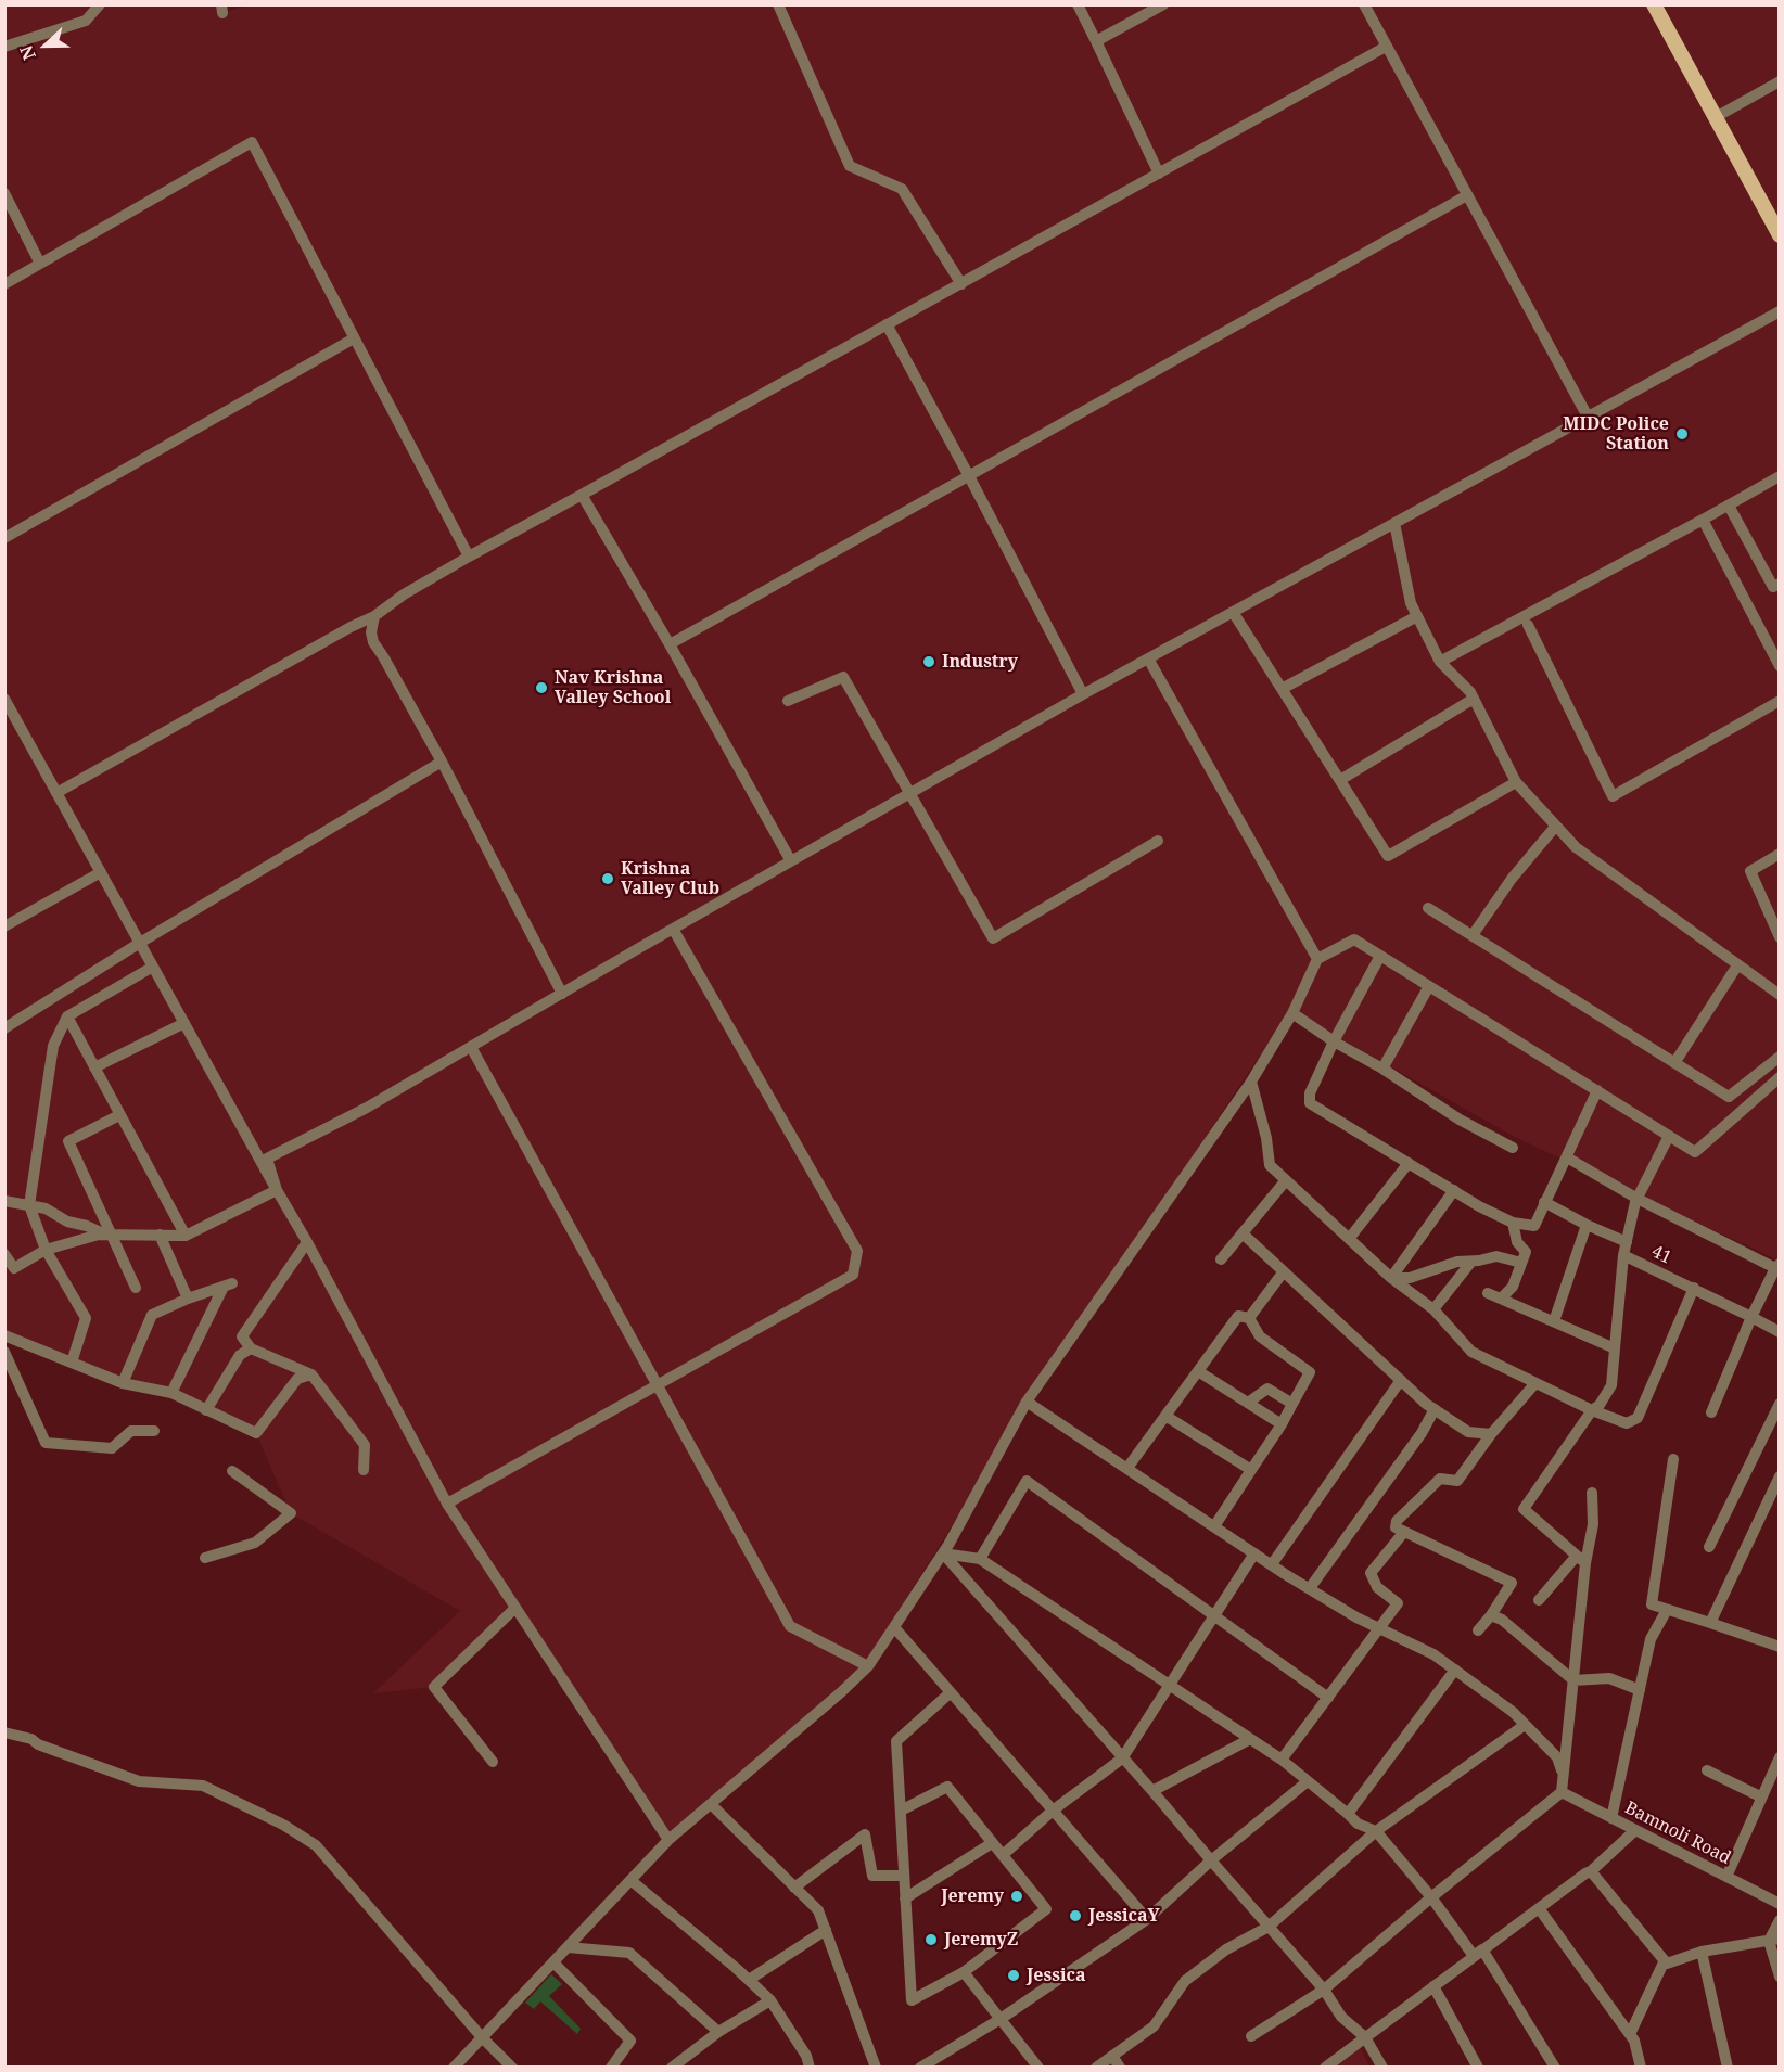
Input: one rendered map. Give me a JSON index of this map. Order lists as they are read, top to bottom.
{
  "streets": {
    "street": ["41", "Bamnoli Road"]
  },
  "places": [
    "MIDC Police Station",
    "Industry",
    "Nav Krishna Valley School",
    "Krishna Valley Club",
    "Jeremy",
    "JessicaY",
    "JeremyZ",
    "Jessica"
  ],
  "north": "left"
}
